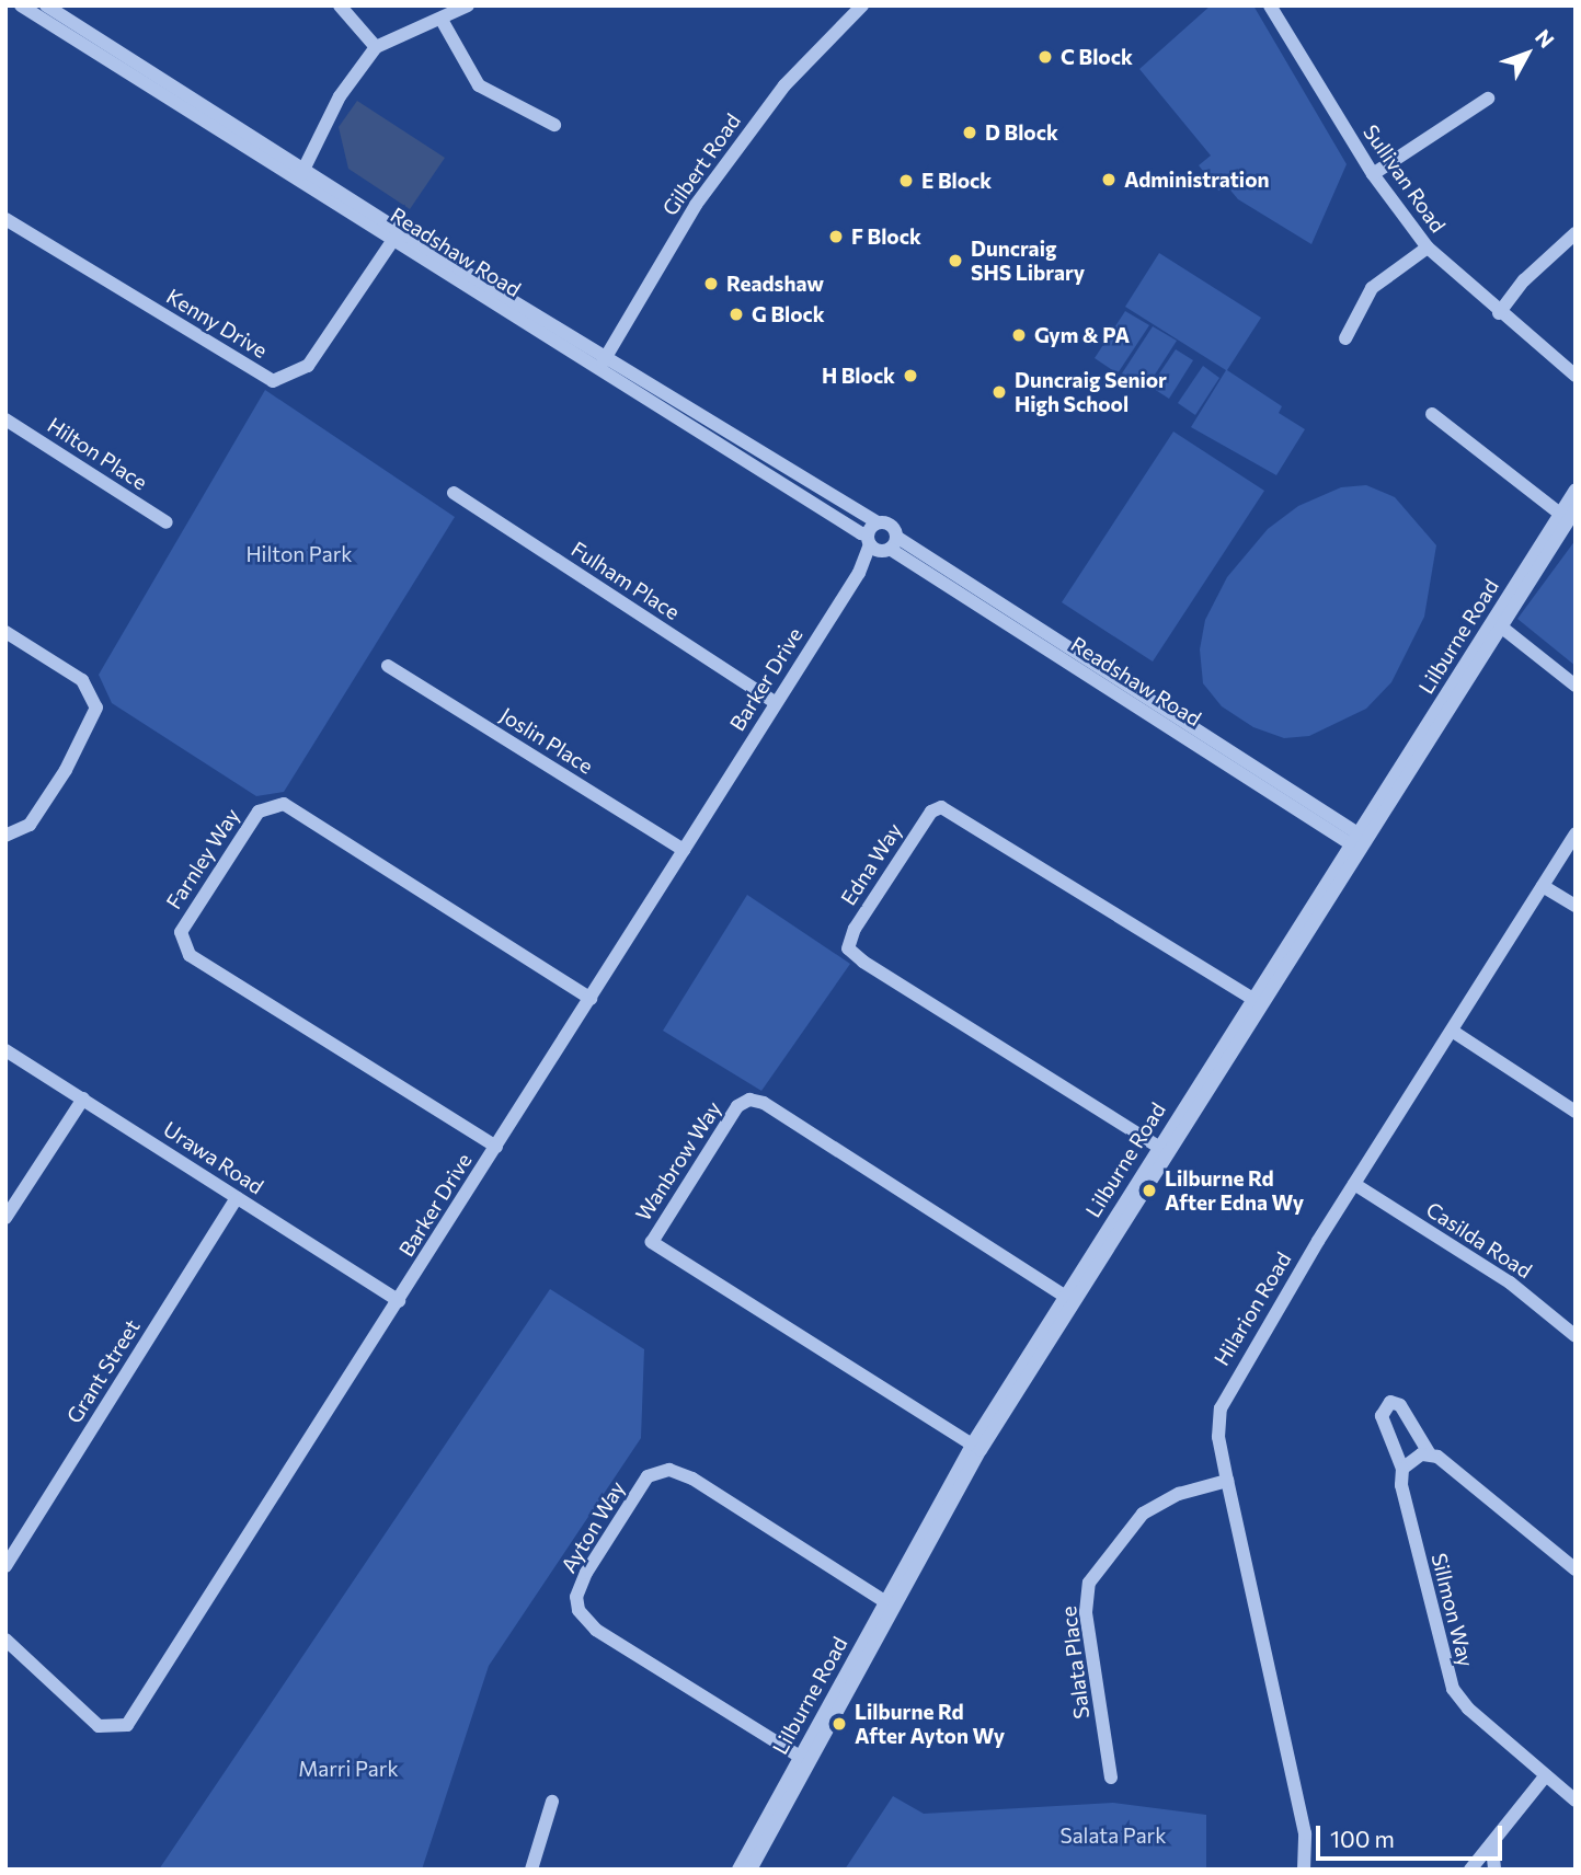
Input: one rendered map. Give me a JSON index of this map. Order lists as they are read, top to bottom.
{
  "streets": {
    "street": [
      "Gilbert Road",
      "Sullivan Road",
      "Readshaw Road",
      "Kenny Drive",
      "Hilton Place",
      "Fulham Place",
      "Lilburne Road",
      "Barker Drive",
      "Joslin Place",
      "Farnley Way",
      "Edna Way",
      "Urawa Road",
      "Wanbrow Way",
      "Casilda Road",
      "Hilarion Road",
      "Grant Street",
      "Ayton Way",
      "Sillmon Way",
      "Salata Place"
    ]
  },
  "crossings": [
    ["Gilbert Road", "Readshaw Road"],
    ["Readshaw Road", "Kenny Drive"],
    ["Readshaw Road", "Lilburne Road"],
    ["Readshaw Road", "Barker Drive"],
    ["Fulham Place", "Barker Drive"],
    ["Lilburne Road", "Edna Way"],
    ["Lilburne Road", "Wanbrow Way"],
    ["Lilburne Road", "Ayton Way"],
    ["Barker Drive", "Joslin Place"],
    ["Barker Drive", "Farnley Way"],
    ["Barker Drive", "Urawa Road"],
    ["Urawa Road", "Grant Street"],
    ["Casilda Road", "Hilarion Road"],
    ["Hilarion Road", "Salata Place"]
  ],
  "parks": ["Hilton Park", "Marri Park", "Salata Park"],
  "places": [
    "C Block",
    "D Block",
    "Administration",
    "E Block",
    "F Block",
    "Duncraig SHS Library",
    "Readshaw",
    "G Block",
    "Gym & PA",
    "H Block",
    "Duncraig Senior High School",
    "Lilburne Rd After Edna Wy",
    "Lilburne Rd After Ayton Wy"
  ],
  "scale_bar": "100 m",
  "north": "top right"
}
